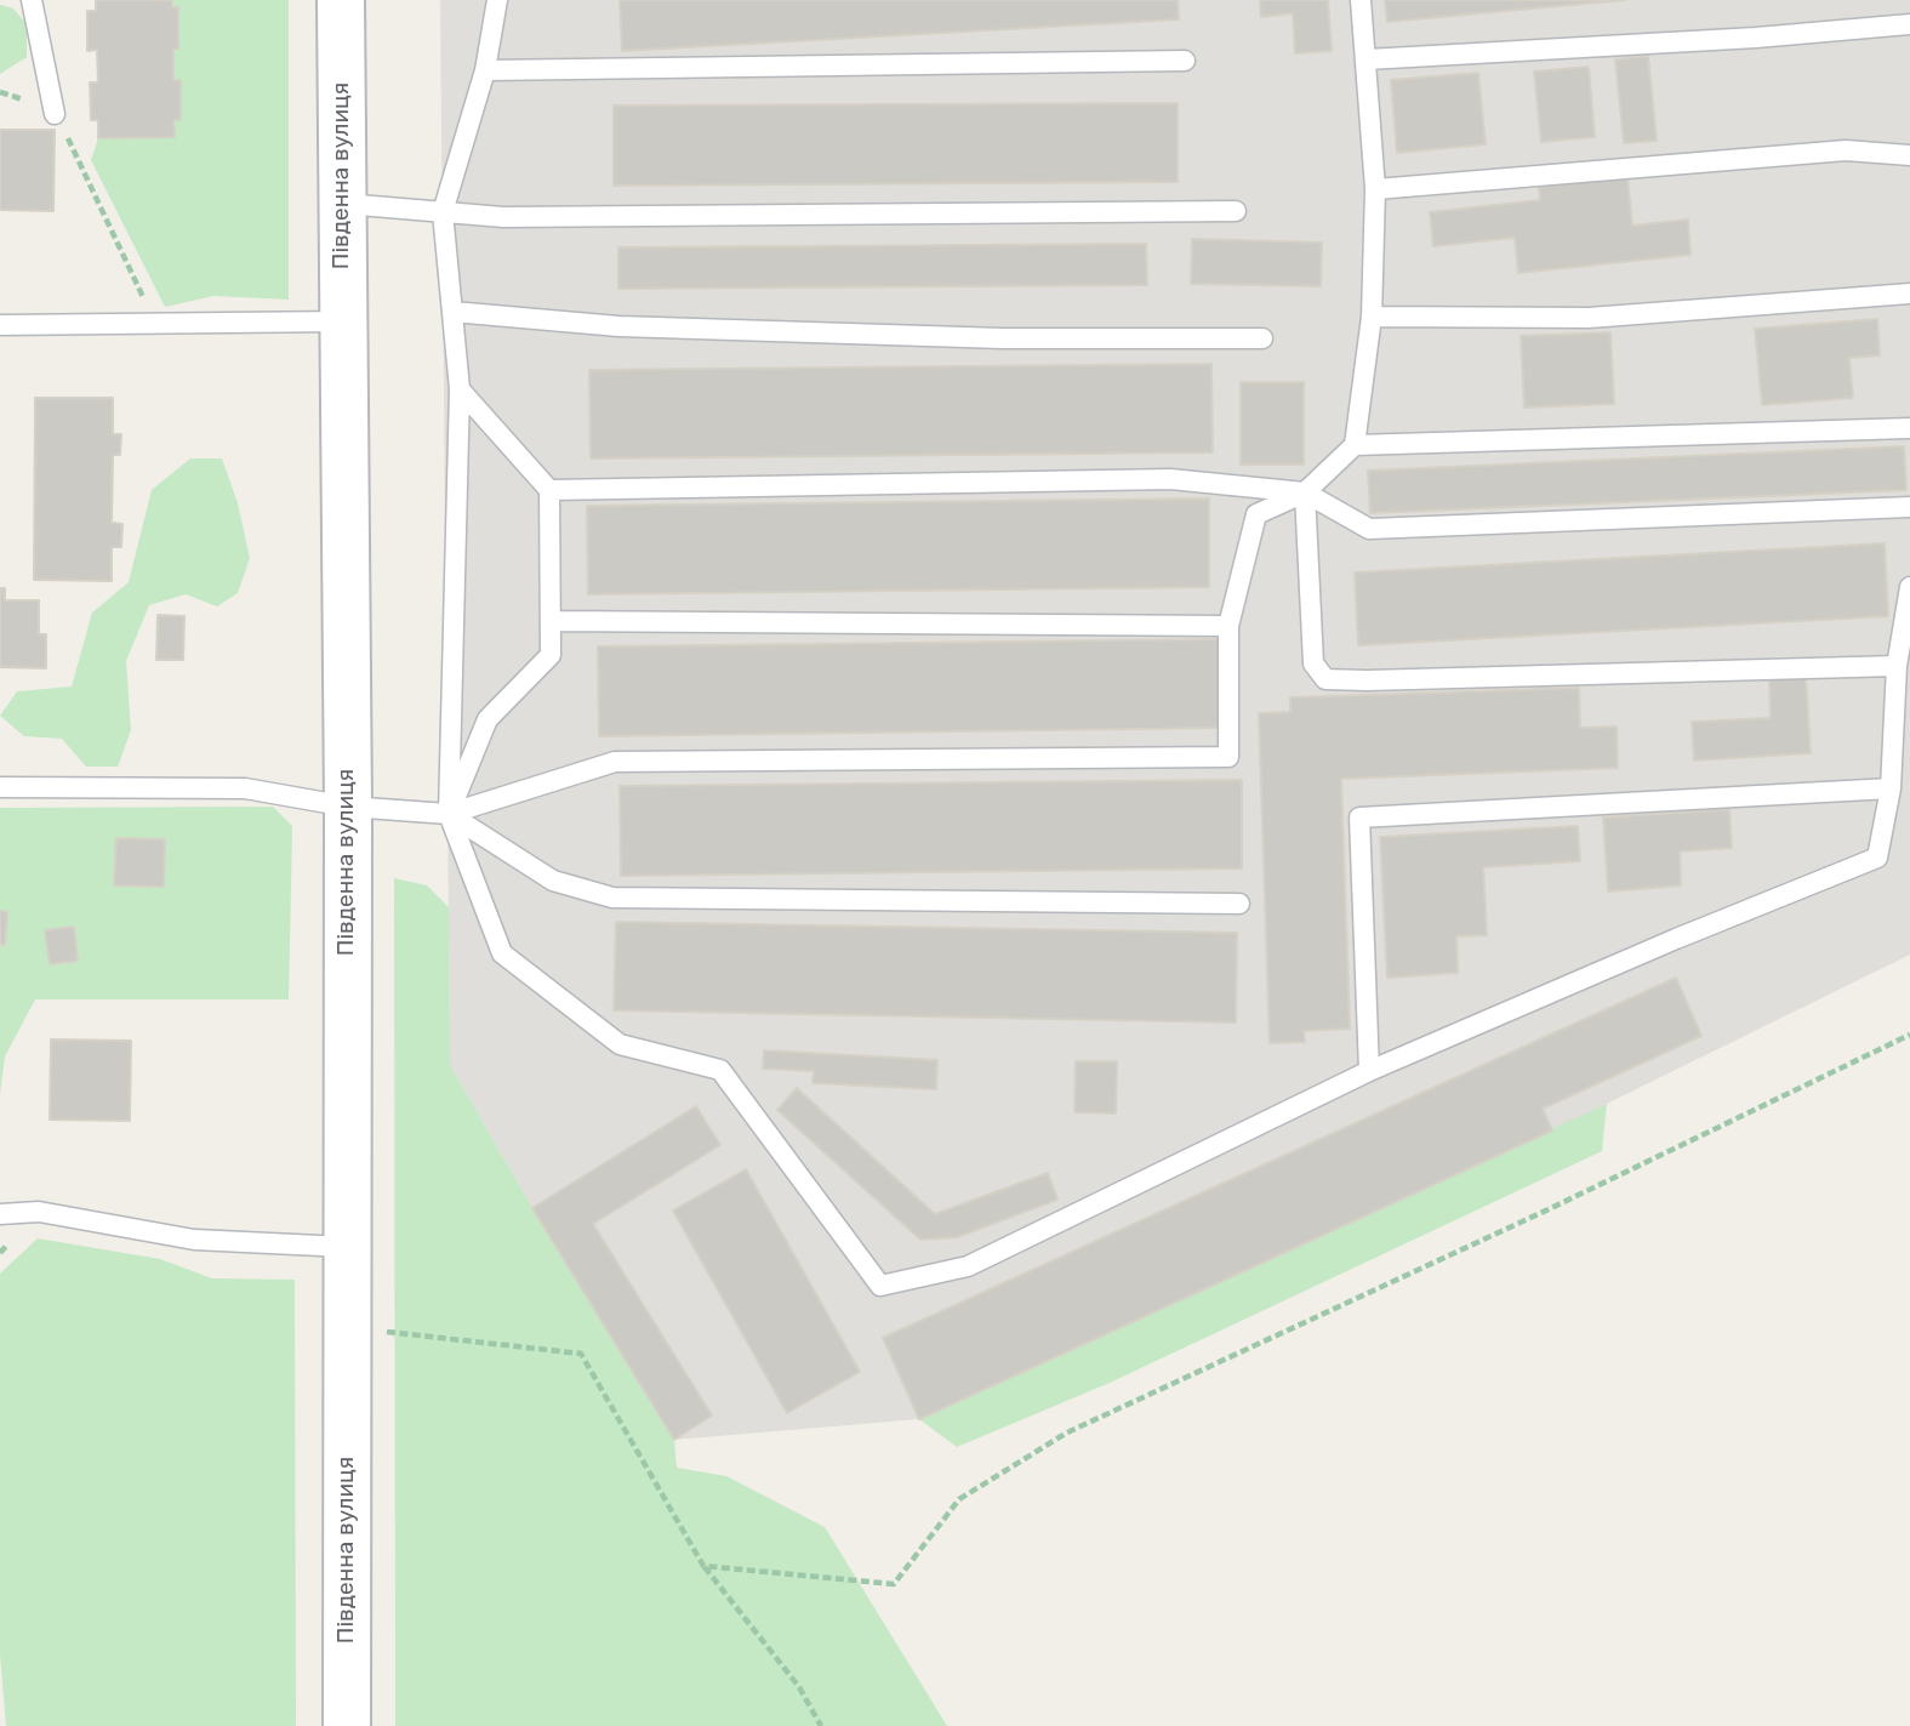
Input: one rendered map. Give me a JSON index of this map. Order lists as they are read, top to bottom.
{
  "streets": {
    "street": ["Південна вулиця"]
  }
}
